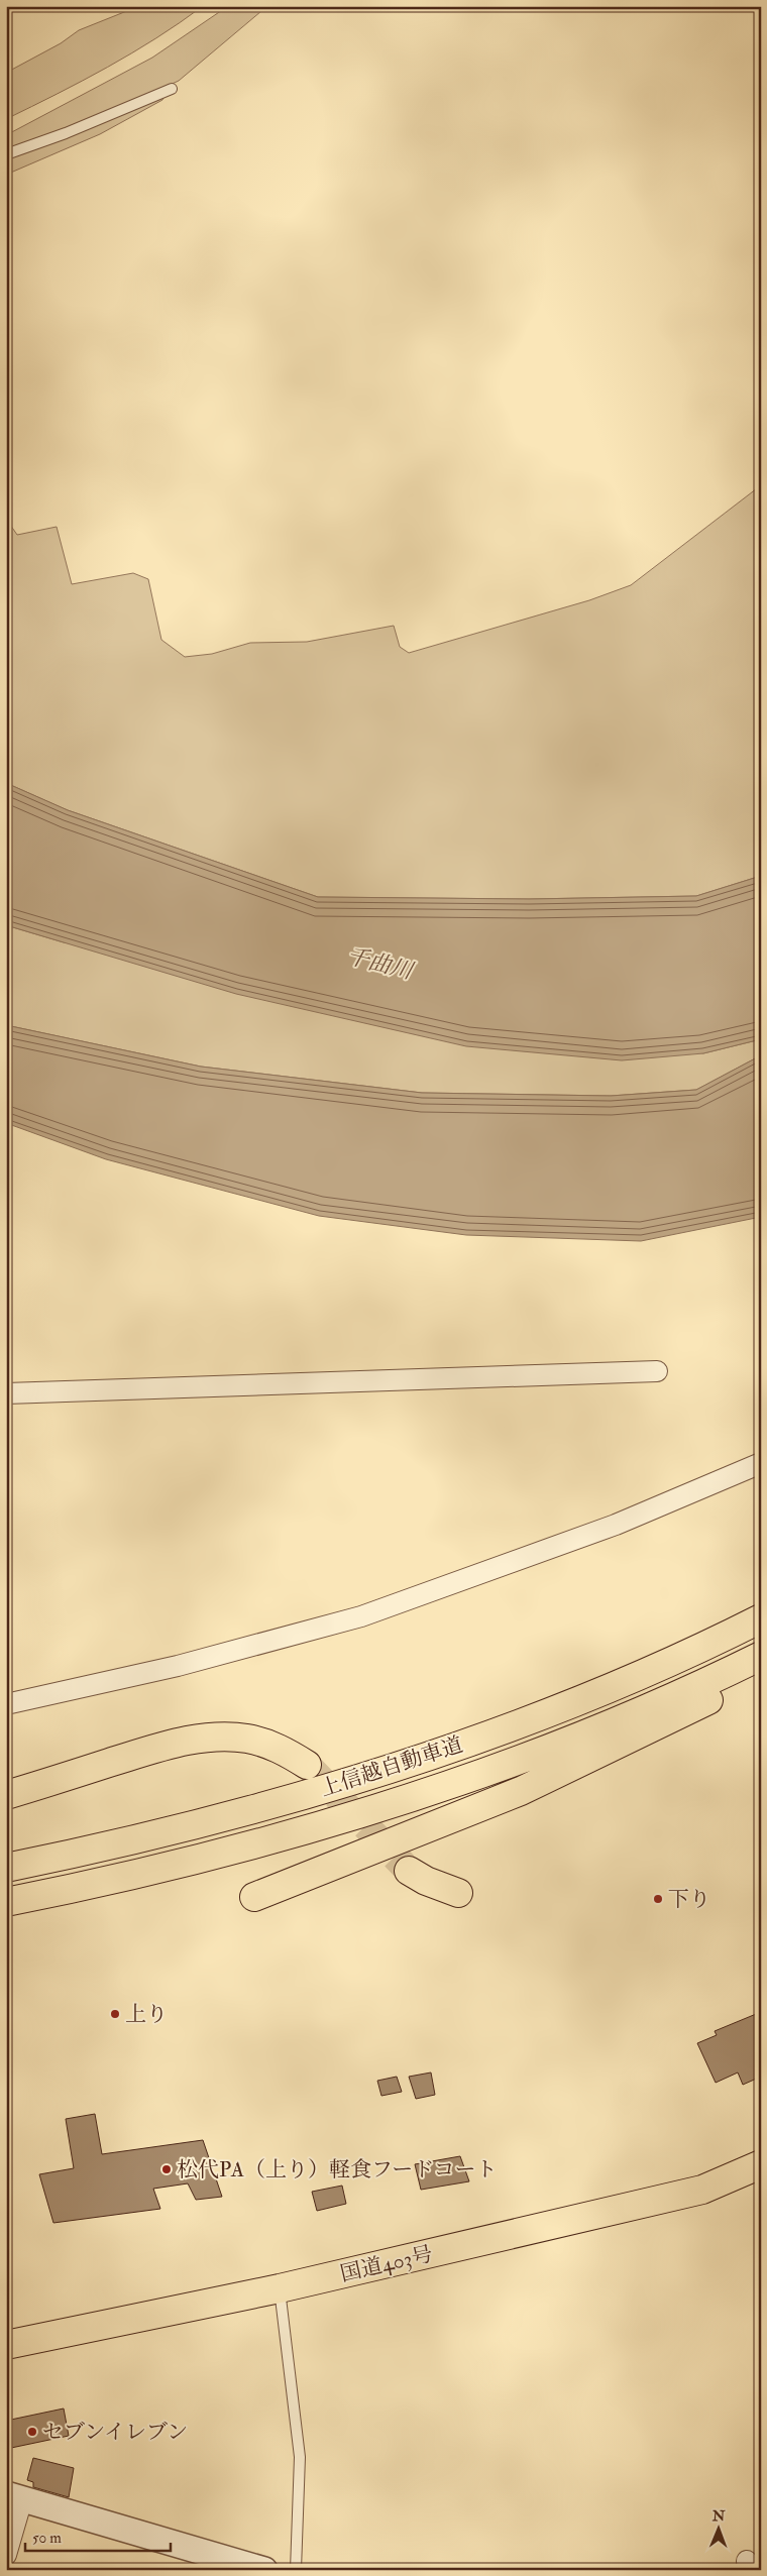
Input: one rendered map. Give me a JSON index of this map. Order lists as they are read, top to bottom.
{
  "streets": {
    "highway": ["上信越自動車道", "国道403号"]
  },
  "water": ["千曲川"],
  "places": [
    "下り",
    "上り",
    "松代PA（上り）軽食フードコート",
    "セブンイレブン"
  ],
  "scale_bar": "50 m",
  "north": "top"
}
